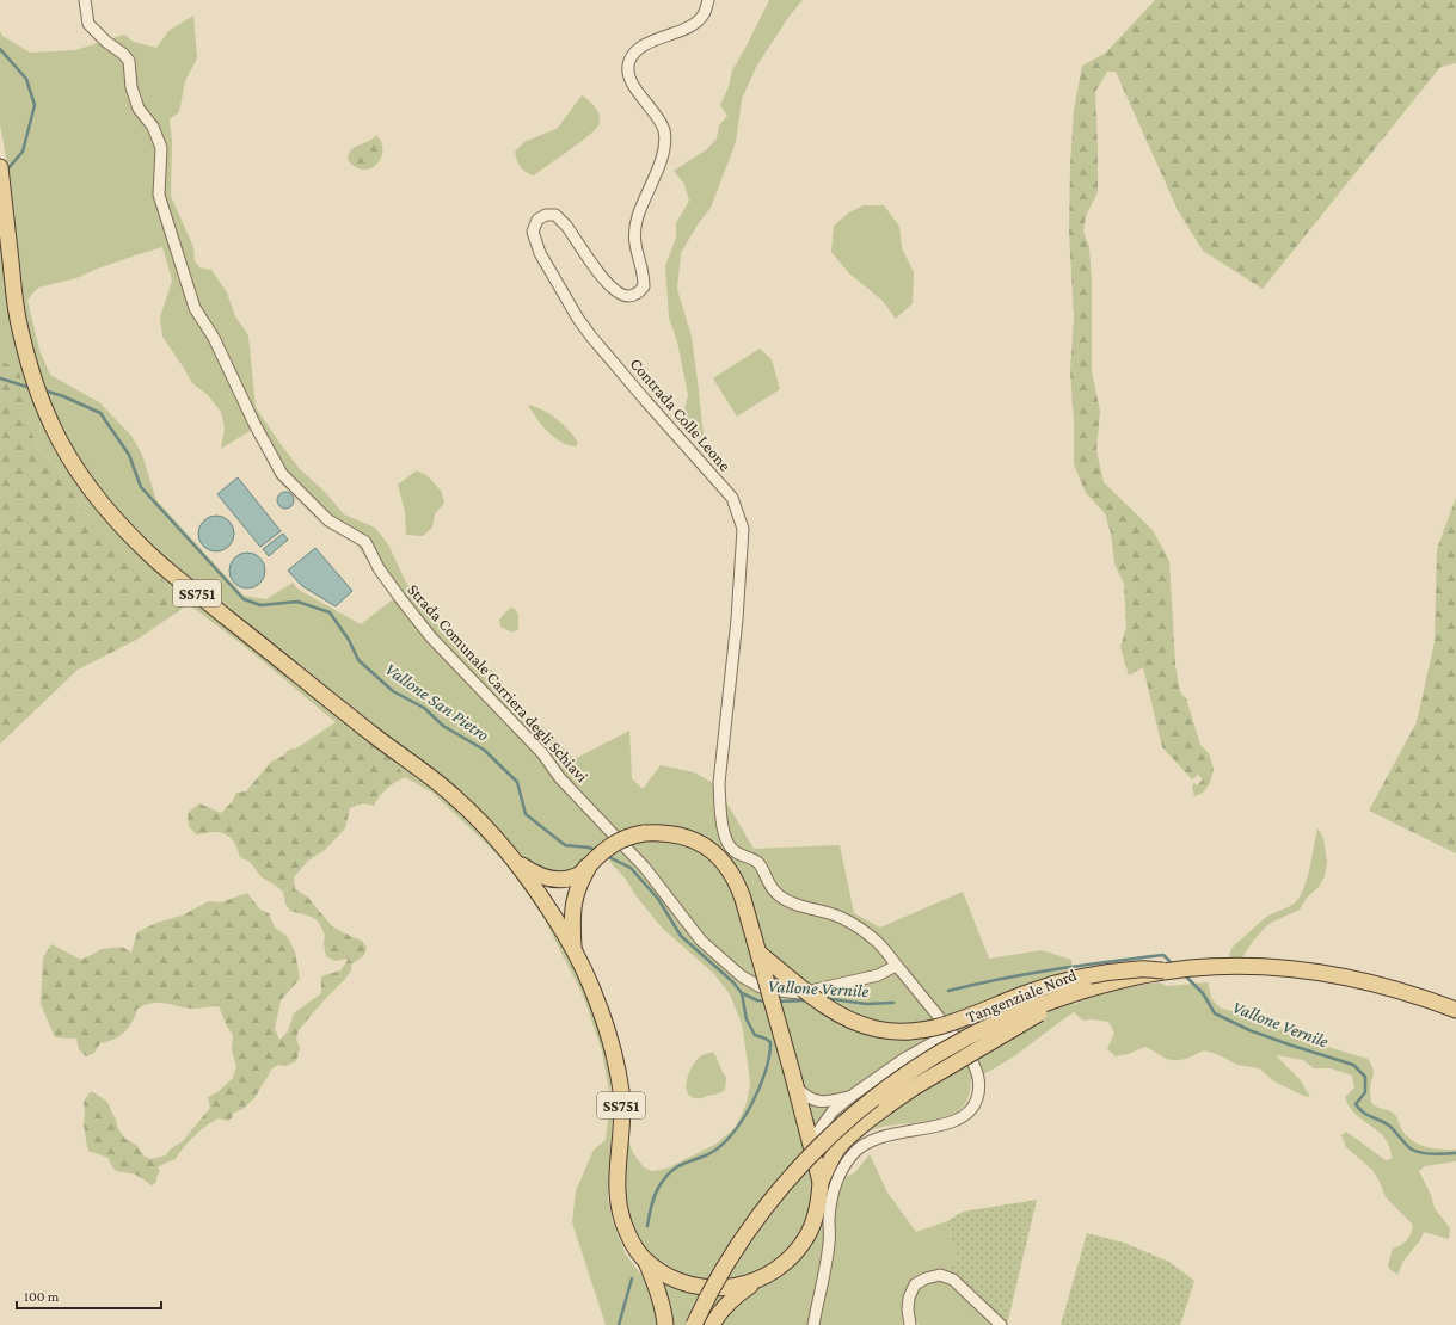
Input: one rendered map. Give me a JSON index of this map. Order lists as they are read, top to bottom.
{
  "streets": {
    "main road": ["SS751", "Tangenziale Nord"],
    "street": ["Contrada Colle Leone", "Strada Comunale Carriera degli Schiavi"]
  },
  "crossings": [
    ["Contrada Colle Leone", "Strada Comunale Carriera degli Schiavi"]
  ],
  "water": ["Vallone San Pietro", "Vallone Vernile"],
  "scale_bar": "100 m"
}
